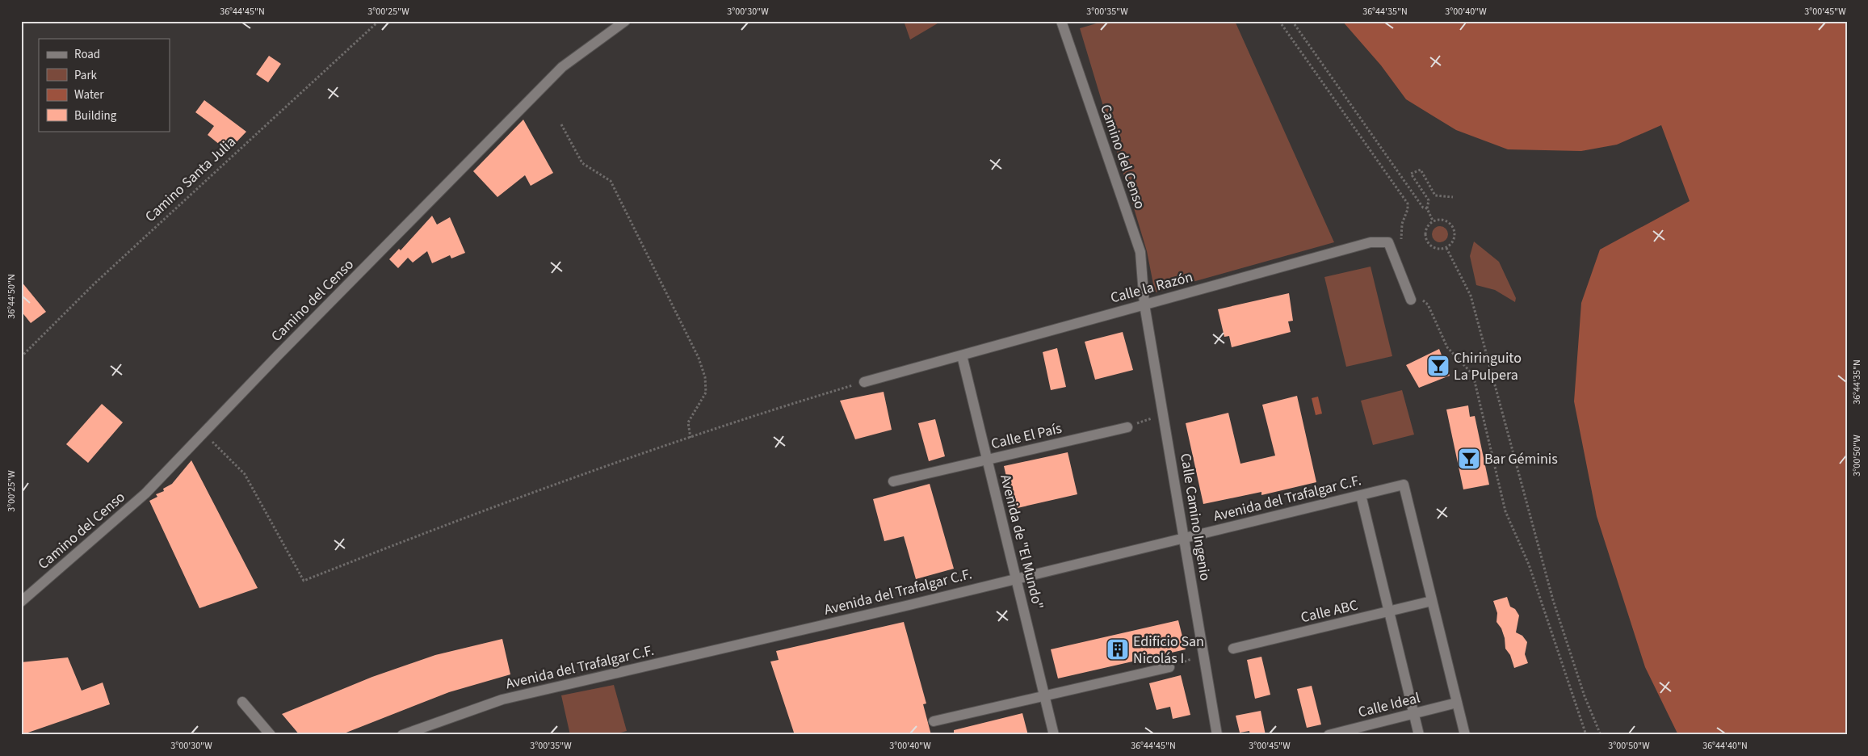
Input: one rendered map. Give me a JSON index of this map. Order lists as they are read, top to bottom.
{
  "streets": {
    "street": [
      "Camino del Censo",
      "Calle la Razón",
      "Calle El País",
      "Avenida del Trafalgar C.F.",
      "Calle Camino Ingenio",
      "Avenida de \"El Mundo\"",
      "Calle ABC",
      "Calle Ideal"
    ],
    "path": ["Camino Santa Julia"]
  },
  "crossings": [
    ["Camino del Censo", "Calle la Razón"],
    ["Camino del Censo", "Calle Camino Ingenio"],
    ["Calle la Razón", "Calle Camino Ingenio"],
    ["Calle la Razón", "Avenida de \"El Mundo\""],
    ["Calle El País", "Avenida de \"El Mundo\""],
    ["Avenida del Trafalgar C.F.", "Calle Camino Ingenio"],
    ["Avenida del Trafalgar C.F.", "Avenida de \"El Mundo\""],
    ["Avenida del Trafalgar C.F.", "Calle ABC"]
  ],
  "places": {
    "bar": ["Chiringuito La Pulpera", "Bar Géminis"],
    "building": ["Edificio San Nicolás I"]
  },
  "legend": [
    "Road",
    "Park",
    "Water",
    "Building"
  ],
  "coordinates": [
    "36°44'45\"N",
    "3°00'25\"W",
    "3°00'30\"W",
    "3°00'35\"W",
    "36°44'35\"N",
    "3°00'40\"W",
    "3°00'45\"W",
    "36°44'50\"N",
    "3°00'50\"W",
    "36°44'40\"N"
  ]
}
